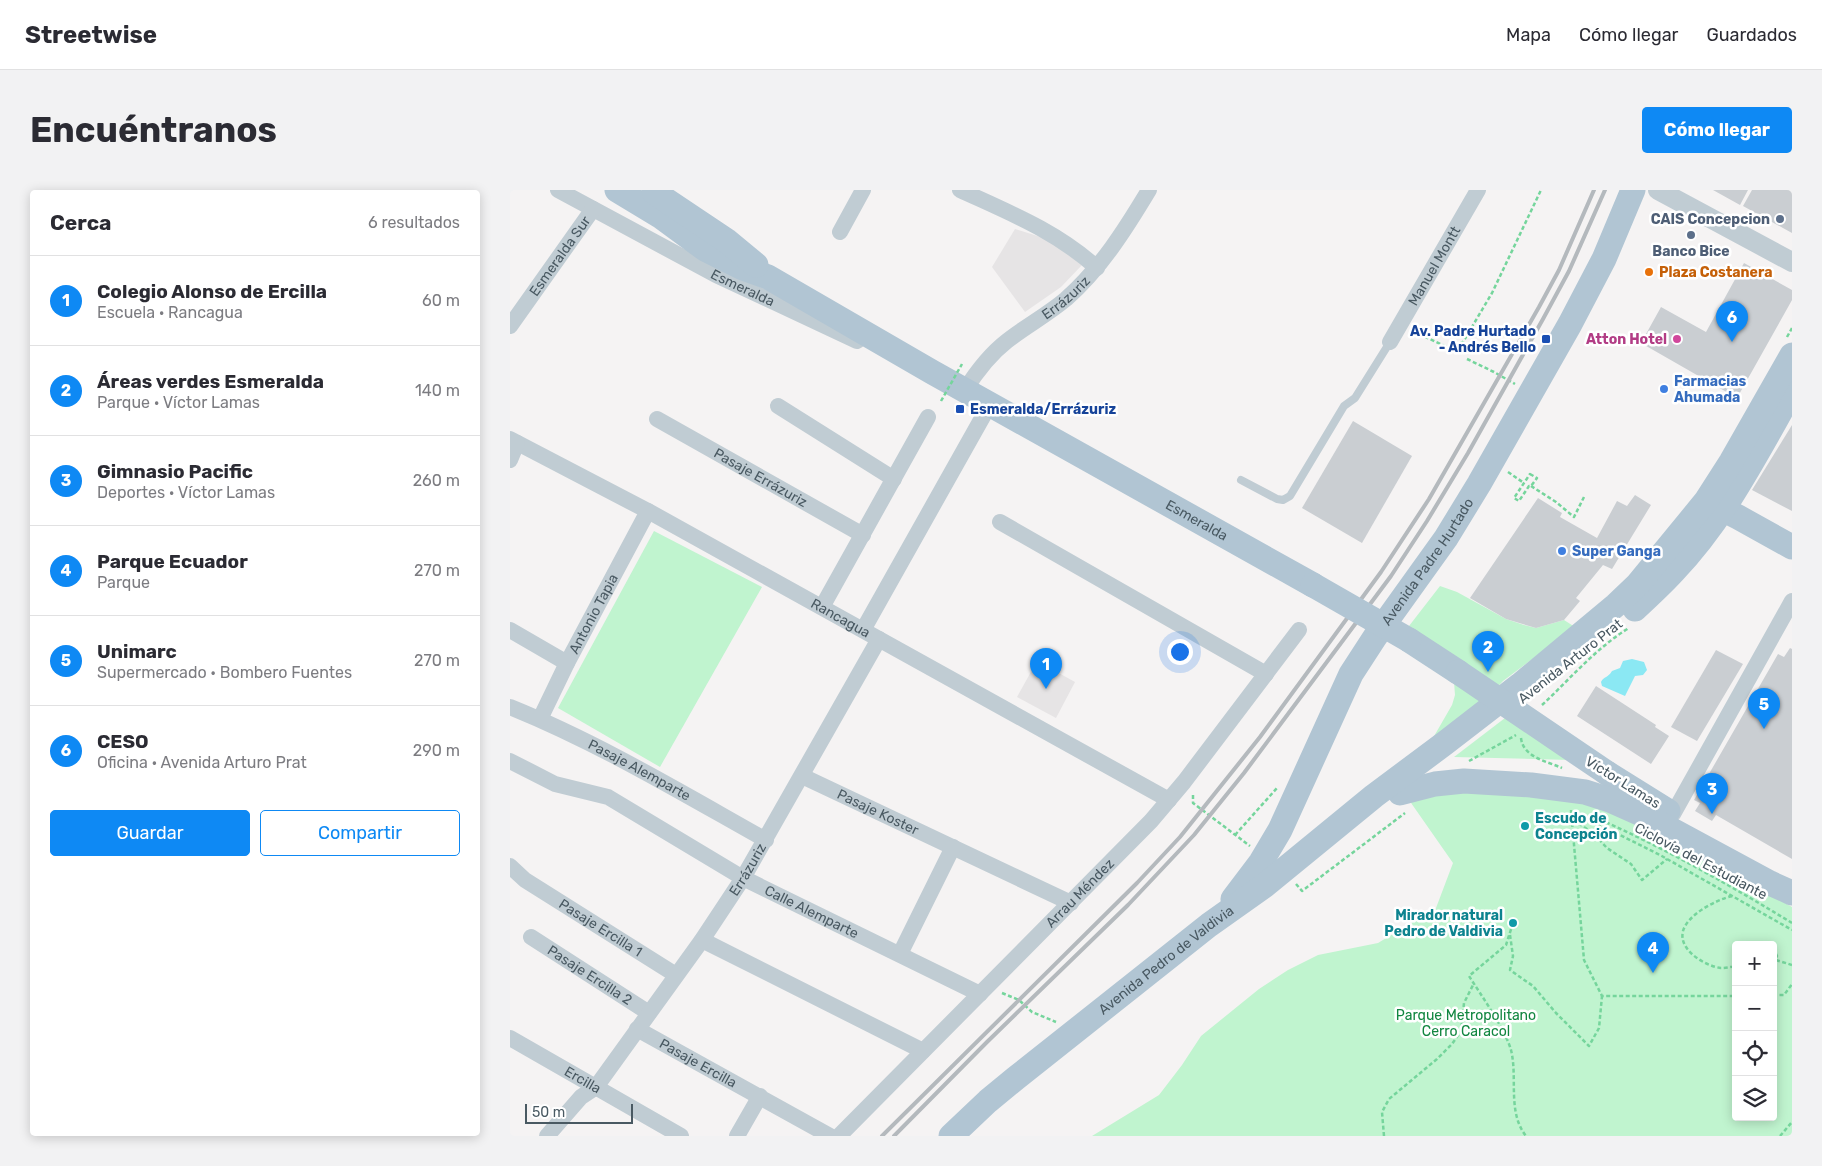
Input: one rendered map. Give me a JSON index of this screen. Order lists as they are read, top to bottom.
{
  "streets": {
    "main road": [
      "Esmeralda",
      "Avenida Padre Hurtado",
      "Avenida Arturo Prat",
      "Víctor Lamas",
      "Avenida Pedro de Valdivia"
    ],
    "street": [
      "Esmeralda Sur",
      "Manuel Montt",
      "Errázuriz",
      "Pasaje Errázuriz",
      "Antonio Tapia",
      "Rancagua",
      "Pasaje Alemparte",
      "Pasaje Koster",
      "Arrau Méndez",
      "Calle Alemparte",
      "Pasaje Ercilla 1",
      "Pasaje Ercilla 2",
      "Pasaje Ercilla",
      "Ercilla"
    ],
    "path": ["Ciclovía del Estudiante"]
  },
  "crossings": [
    ["Esmeralda Sur", "Esmeralda"],
    ["Esmeralda", "Errázuriz"],
    ["Esmeralda", "Víctor Lamas"],
    ["Errázuriz", "Rancagua"],
    ["Errázuriz", "Pasaje Alemparte"],
    ["Errázuriz", "Pasaje Koster"],
    ["Errázuriz", "Calle Alemparte"],
    ["Errázuriz", "Pasaje Ercilla 1"],
    ["Errázuriz", "Pasaje Ercilla 2"],
    ["Errázuriz", "Pasaje Ercilla"],
    ["Errázuriz", "Ercilla"],
    ["Avenida Padre Hurtado", "Avenida Pedro de Valdivia"],
    ["Antonio Tapia", "Rancagua"],
    ["Antonio Tapia", "Pasaje Alemparte"],
    ["Rancagua", "Arrau Méndez"],
    ["Avenida Arturo Prat", "Avenida Pedro de Valdivia"],
    ["Pasaje Koster", "Arrau Méndez"],
    ["Arrau Méndez", "Calle Alemparte"]
  ],
  "parks": ["Parque Metropolitano Cerro Caracol"],
  "places": {
    "other": [
      "CAIS Concepcion",
      "Banco Bice",
      "Plaza Costanera",
      "Atton Hotel",
      "Farmacias Ahumada",
      "Super Ganga",
      "Escudo de Concepción",
      "Mirador natural Pedro de Valdivia"
    ],
    "transit": ["Av. Padre Hurtado - Andrés Bello", "Esmeralda/Errázuriz"]
  },
  "scale_bar": "50 m",
  "page": {
    "header": "Streetwise",
    "nav": ["Mapa", "Cómo llegar", "Guardados"],
    "buttons": [
      "Cómo llegar",
      ["Guardar", "Compartir"]
    ],
    "title": "Encuéntranos",
    "heading": ["Cerca", "6 resultados"],
    "list": [
      {
        "mark": "1",
        "name": "Colegio Alonso de Ercilla",
        "note": "Escuela · Rancagua",
        "value": "60 m"
      },
      {
        "mark": "2",
        "name": "Áreas verdes Esmeralda",
        "note": "Parque · Víctor Lamas",
        "value": "140 m"
      },
      {
        "mark": "3",
        "name": "Gimnasio Pacific",
        "note": "Deportes · Víctor Lamas",
        "value": "260 m"
      },
      {
        "mark": "4",
        "name": "Parque Ecuador",
        "note": "Parque",
        "value": "270 m"
      },
      {
        "mark": "5",
        "name": "Unimarc",
        "note": "Supermercado · Bombero Fuentes",
        "value": "270 m"
      },
      {
        "mark": "6",
        "name": "CESO",
        "note": "Oficina · Avenida Arturo Prat",
        "value": "290 m"
      }
    ],
    "pins": [
      "6",
      "2",
      "1",
      "5",
      "3",
      "4"
    ],
    "map_buttons": ["+", "−"],
    "scale": "50 m"
  }
}
